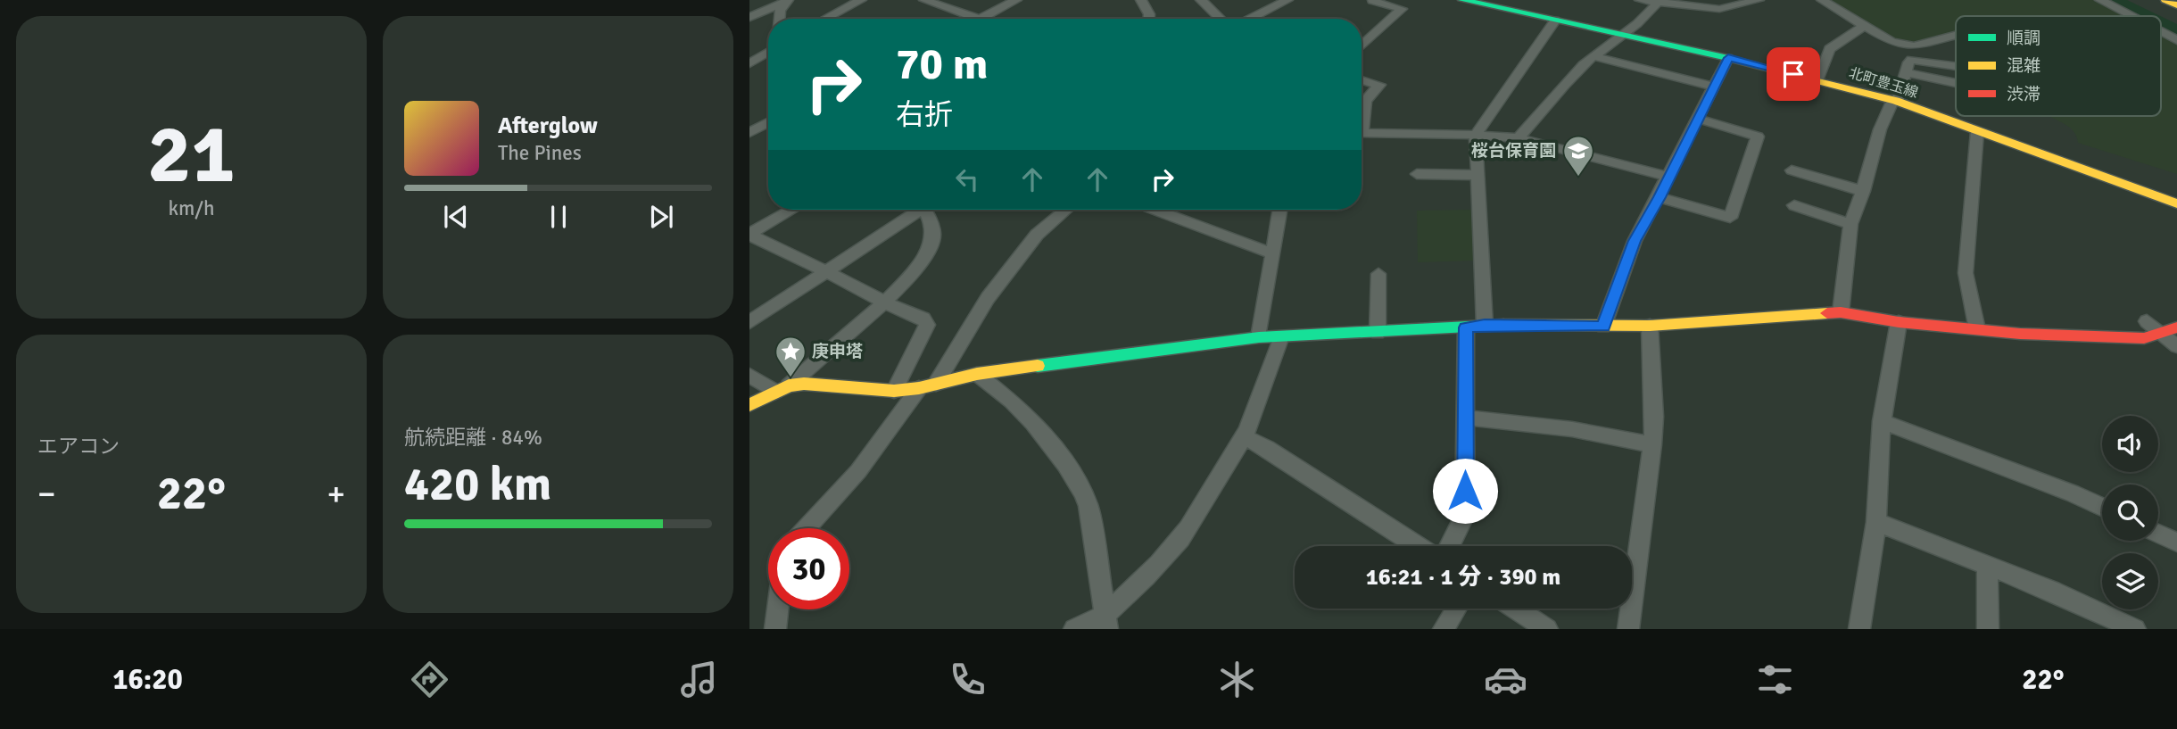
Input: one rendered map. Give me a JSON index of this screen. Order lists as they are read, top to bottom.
{
  "streets": {
    "street": ["北町豊玉線"]
  },
  "places": {
    "school or university": ["桜台保育園"],
    "place": ["庚申塔"]
  },
  "legend": ["順調", "混雑", "渋滞"],
  "page": {
    "tile": [
      ["21", "km/h"],
      "エアコン",
      ["航続距離 · 84%", "420 km"]
    ],
    "turn": ["70 m", "右折"],
    "song": ["Afterglow", "The Pines"],
    "heat": ["−", "22°", "+"],
    "limit": "30",
    "trip": "16:21 · 1 分 · 390 m",
    "tabs": ["16:20", "22°"]
  }
}
